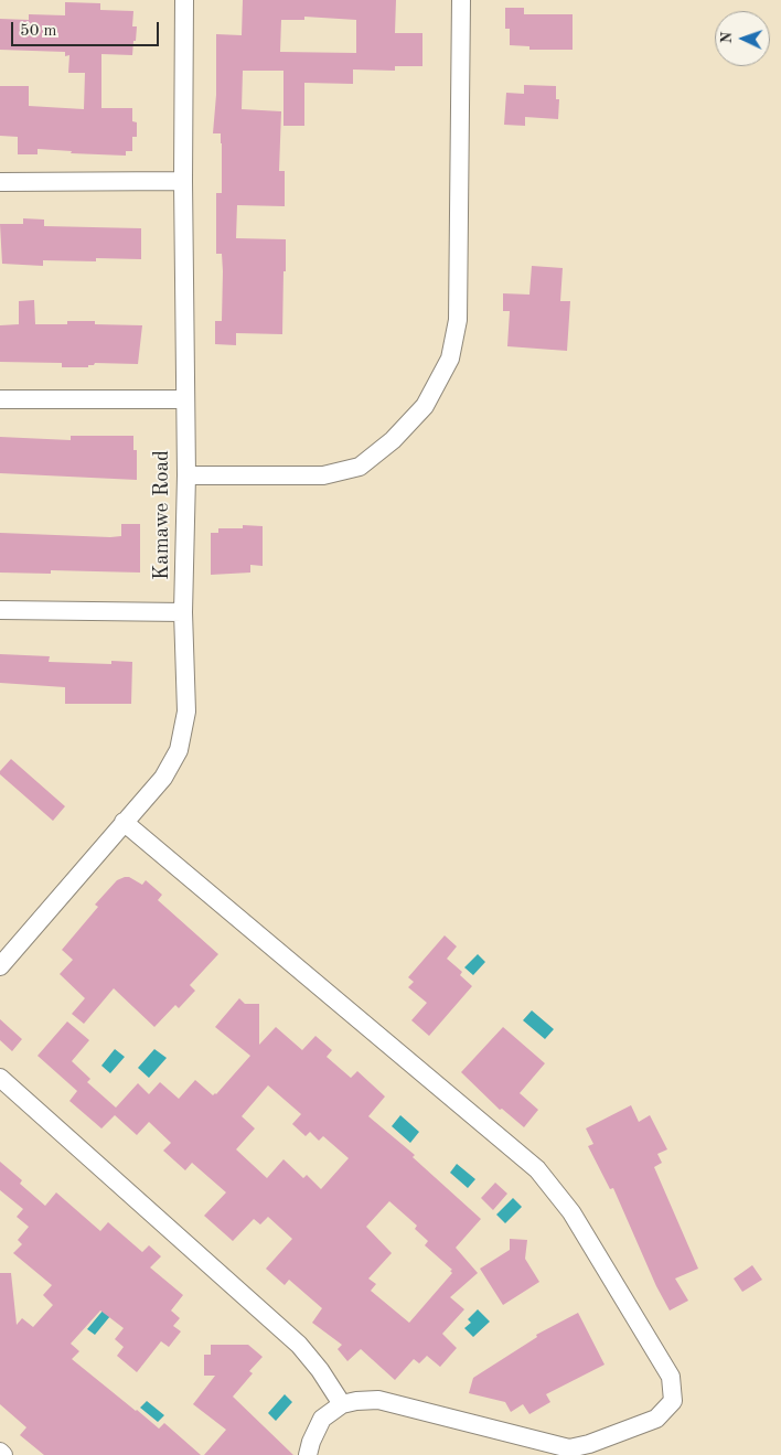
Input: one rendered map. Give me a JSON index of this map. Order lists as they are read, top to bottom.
{
  "streets": {
    "street": ["Kamawe Road"]
  },
  "scale_bar": "50 m",
  "north": "left"
}
